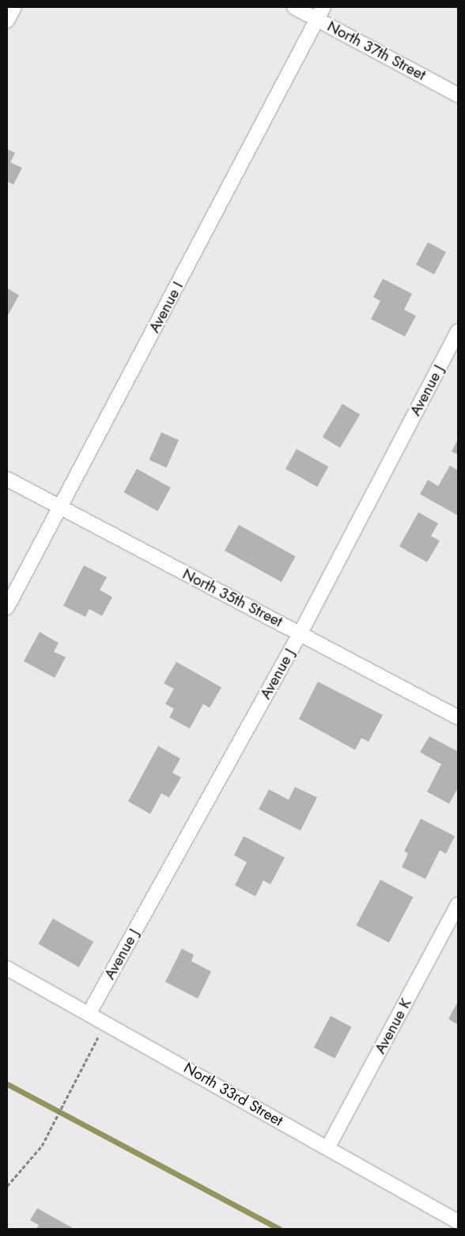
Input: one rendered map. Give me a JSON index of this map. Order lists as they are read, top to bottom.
{
  "streets": {
    "street": [
      "North 37th Street",
      "Avenue I",
      "Avenue J",
      "North 35th Street",
      "Avenue K",
      "North 33rd Street"
    ]
  },
  "crossings": [
    ["North 37th Street", "Avenue I"],
    ["Avenue I", "North 35th Street"],
    ["Avenue J", "North 35th Street"],
    ["Avenue J", "North 33rd Street"],
    ["Avenue K", "North 33rd Street"]
  ]
}
